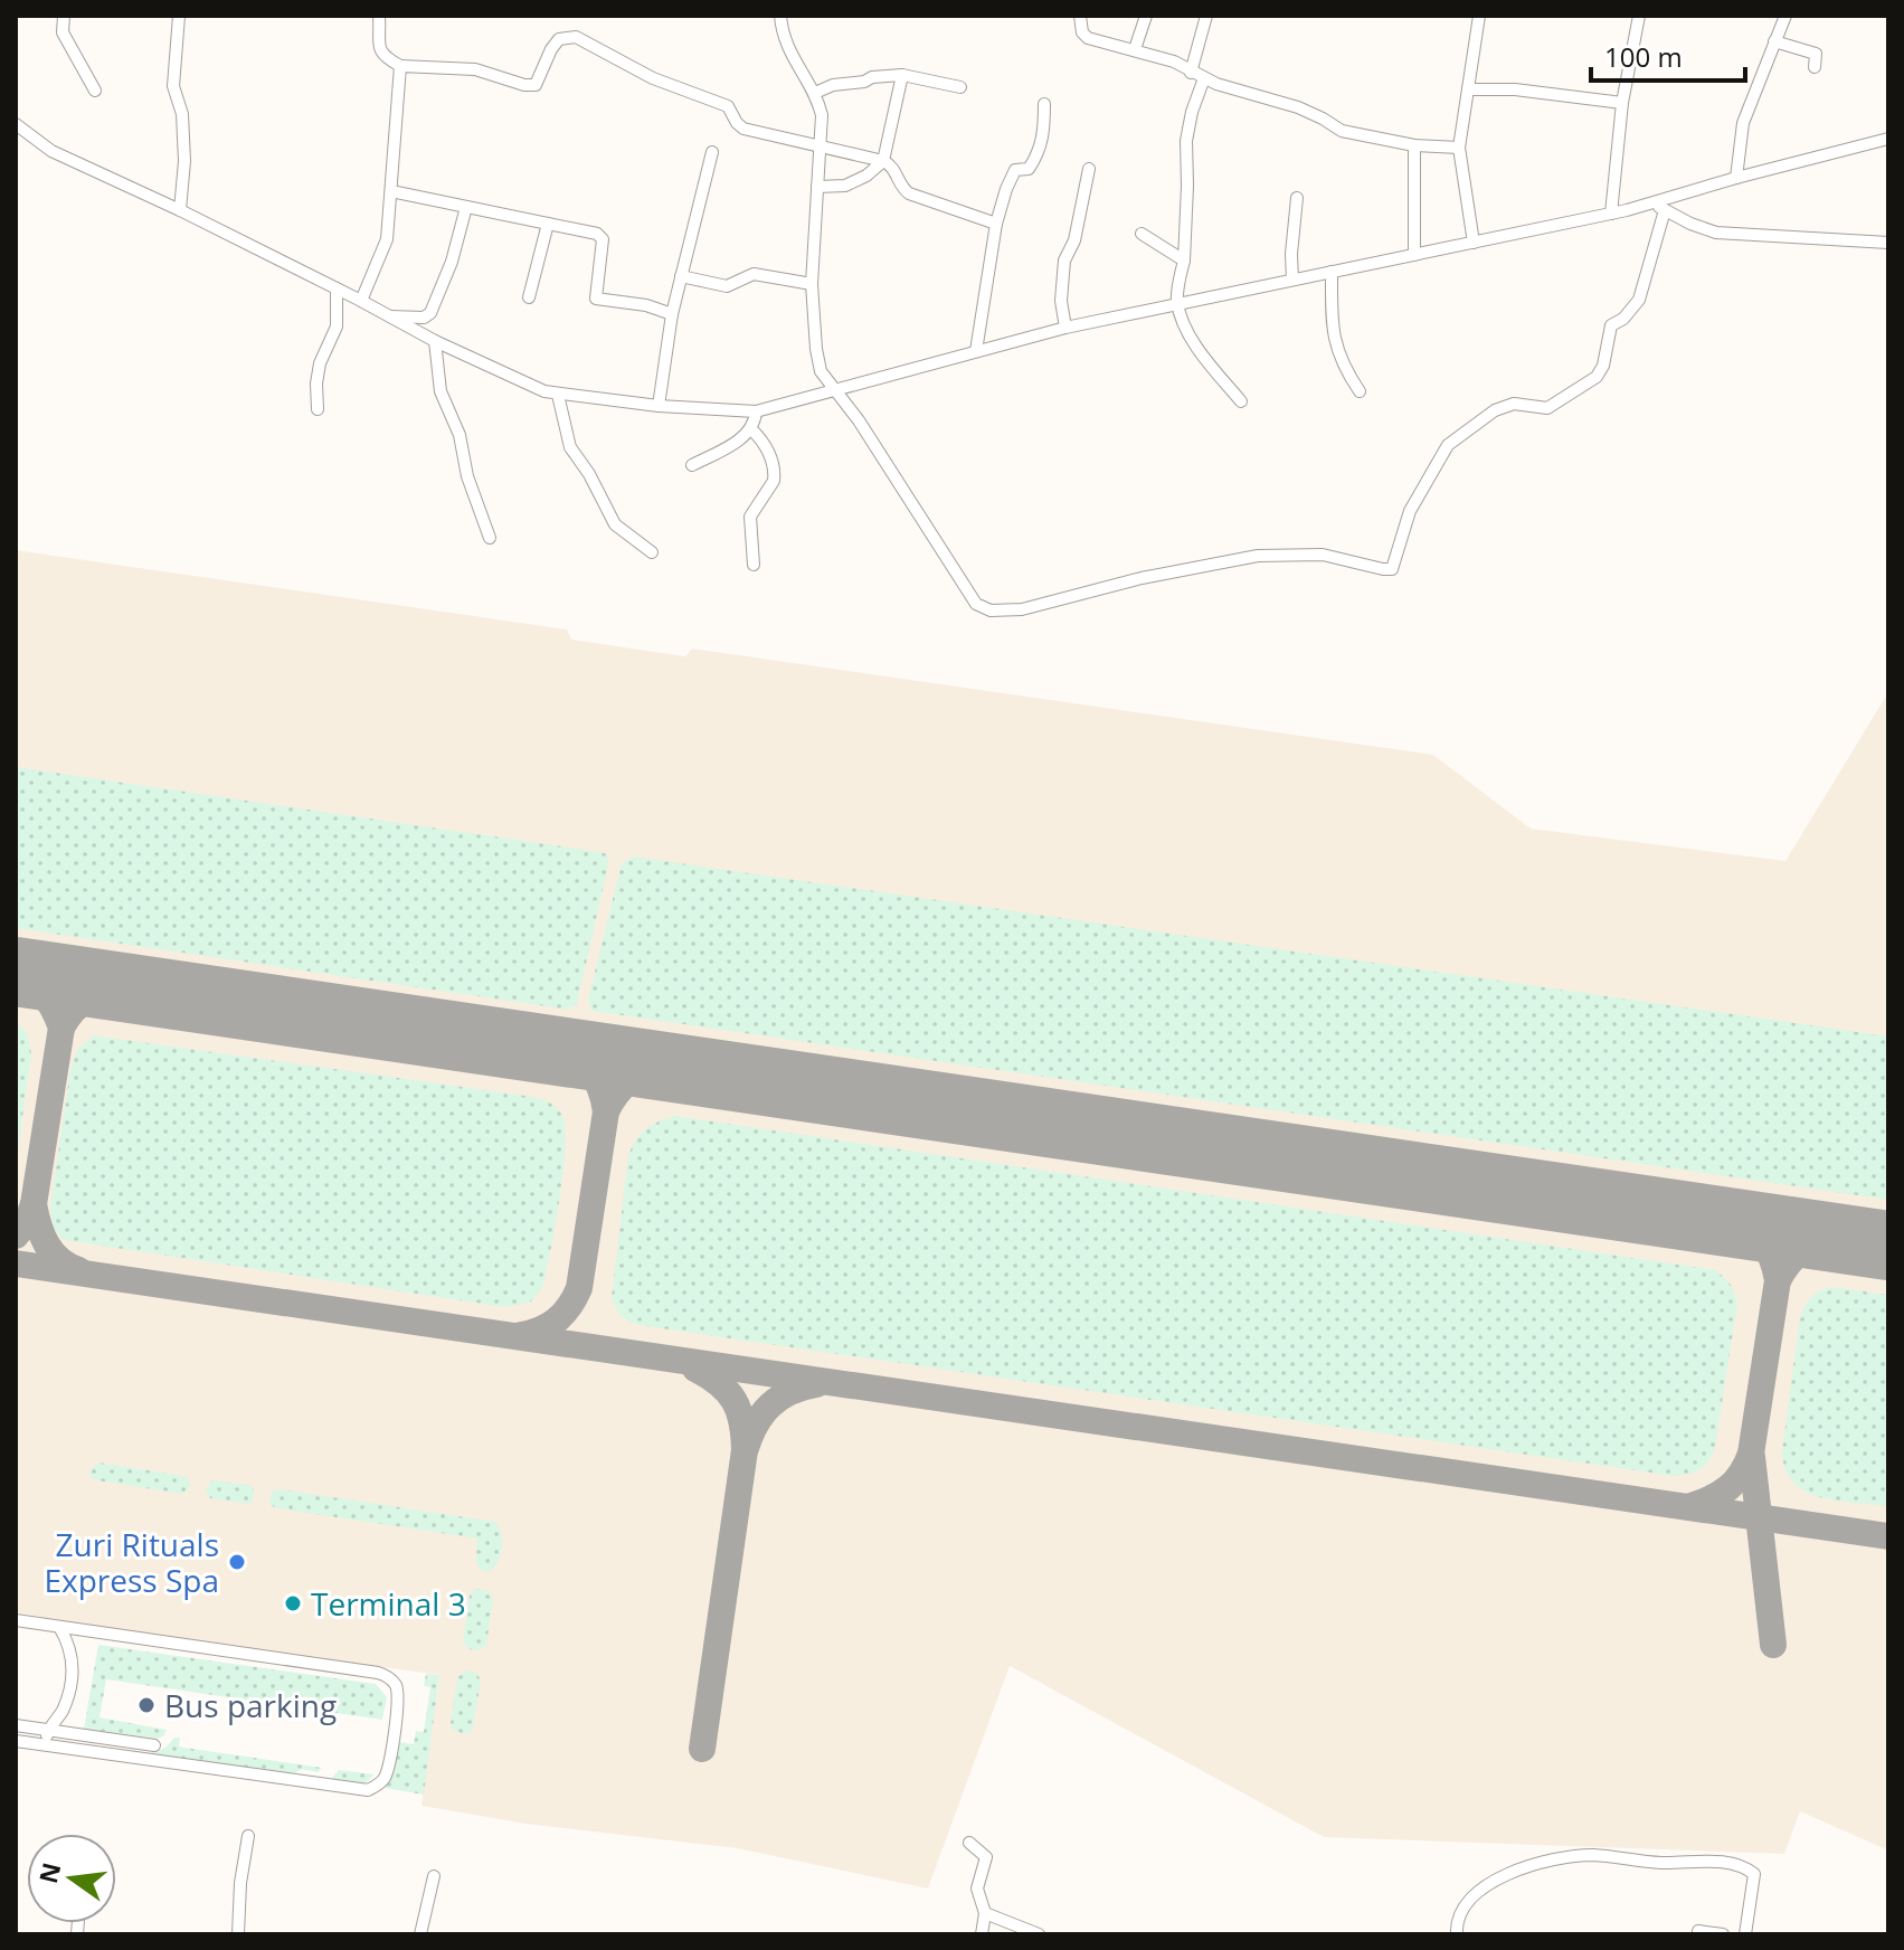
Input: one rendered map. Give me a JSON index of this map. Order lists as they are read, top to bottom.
{
  "places": ["Zuri Rituals Express Spa", "Terminal 3", "Bus parking"],
  "scale_bar": "100 m",
  "north": "left"
}
